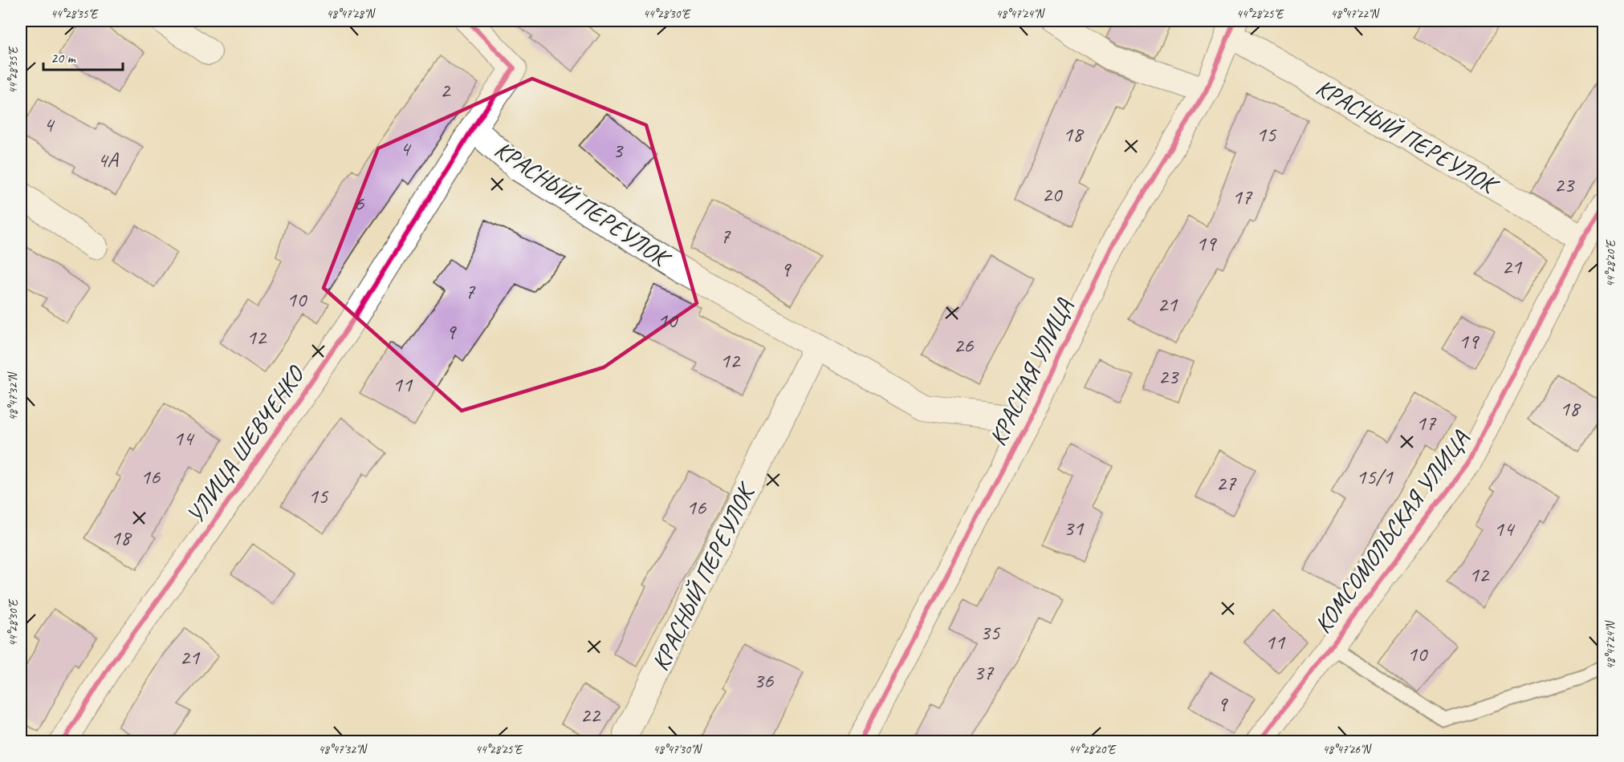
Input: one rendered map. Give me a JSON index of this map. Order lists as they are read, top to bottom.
{
  "streets": {
    "street": [
      "КРАСНЫЙ ПЕРЕУЛОК",
      "КРАСНАЯ УЛИЦА",
      "УЛИЦА ШЕВЧЕНКО",
      "КОМСОМОЛЬСКАЯ УЛИЦА"
    ]
  },
  "crossings": [
    ["КРАСНЫЙ ПЕРЕУЛОК", "КРАСНАЯ УЛИЦА"],
    ["КРАСНЫЙ ПЕРЕУЛОК", "УЛИЦА ШЕВЧЕНКО"],
    ["КРАСНЫЙ ПЕРЕУЛОК", "КОМСОМОЛЬСКАЯ УЛИЦА"]
  ],
  "house_numbers": [
    "2",
    "4",
    "18",
    "15",
    "4",
    "3",
    "4А",
    "23",
    "20",
    "17",
    "6",
    "7",
    "19",
    "21",
    "9",
    "7",
    "10",
    "21",
    "10",
    "9",
    "12",
    "19",
    "26",
    "12",
    "23",
    "11",
    "18",
    "17",
    "14",
    "16",
    "15/1",
    "27",
    "15",
    "16",
    "31",
    "14",
    "18",
    "12",
    "35",
    "11",
    "10",
    "21",
    "37",
    "36",
    "9",
    "22"
  ],
  "scale_bar": "20 m",
  "coordinates": [
    "44°28'35\"E",
    "48°47'28\"N",
    "44°28'30\"E",
    "48°47'24\"N",
    "44°28'25\"E",
    "48°47'22\"N",
    "44°28'20\"E",
    "48°47'32\"N",
    "48°47'30\"N",
    "48°47'26\"N"
  ]
}
